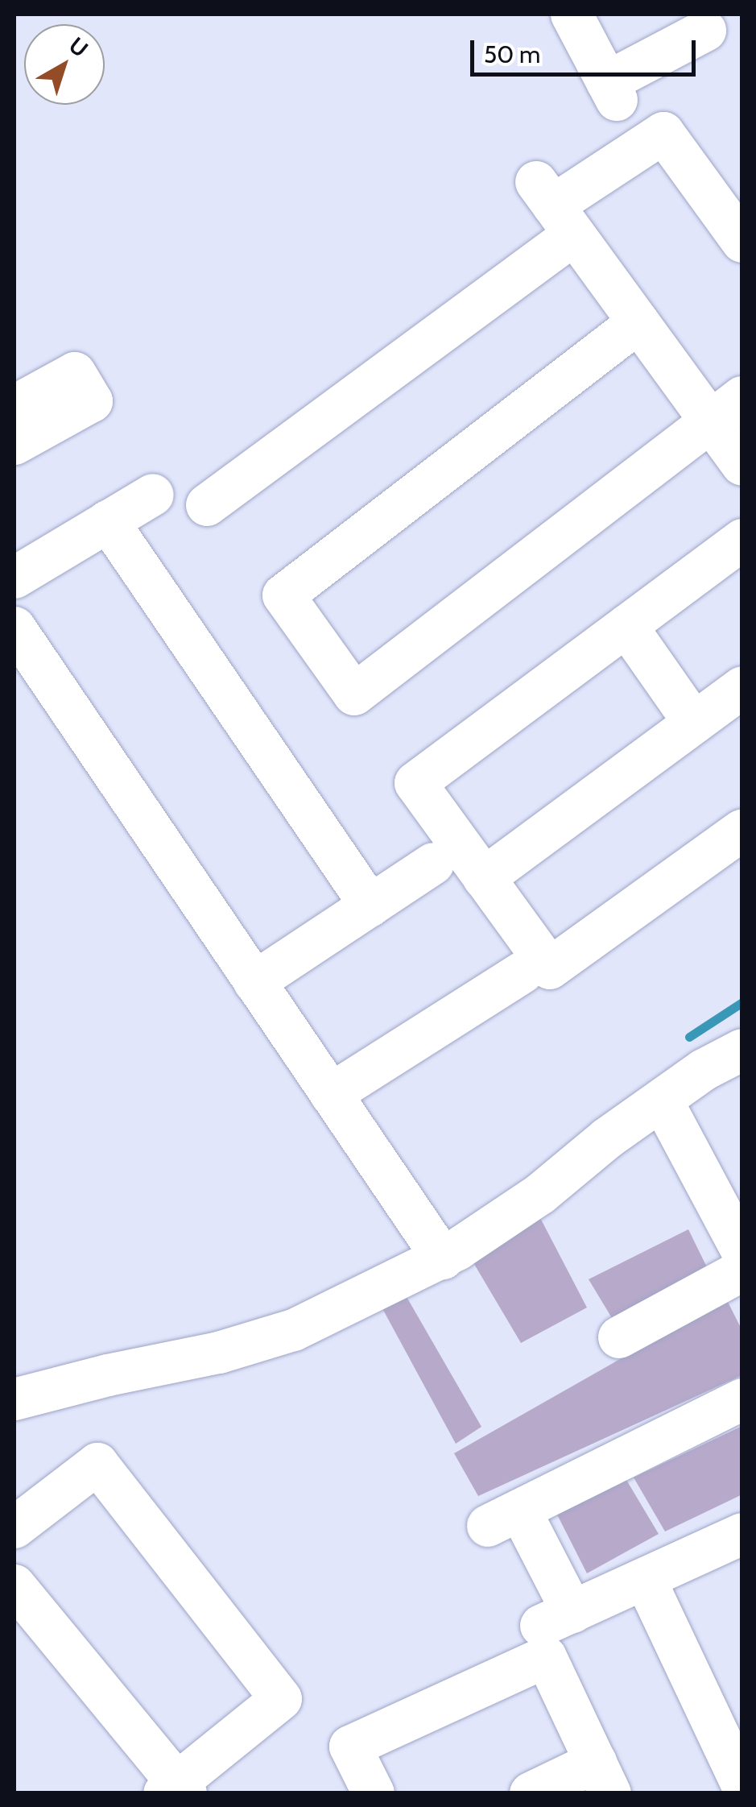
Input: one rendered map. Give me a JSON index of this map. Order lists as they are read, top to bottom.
{
  "scale_bar": "50 m",
  "north": "top right"
}
